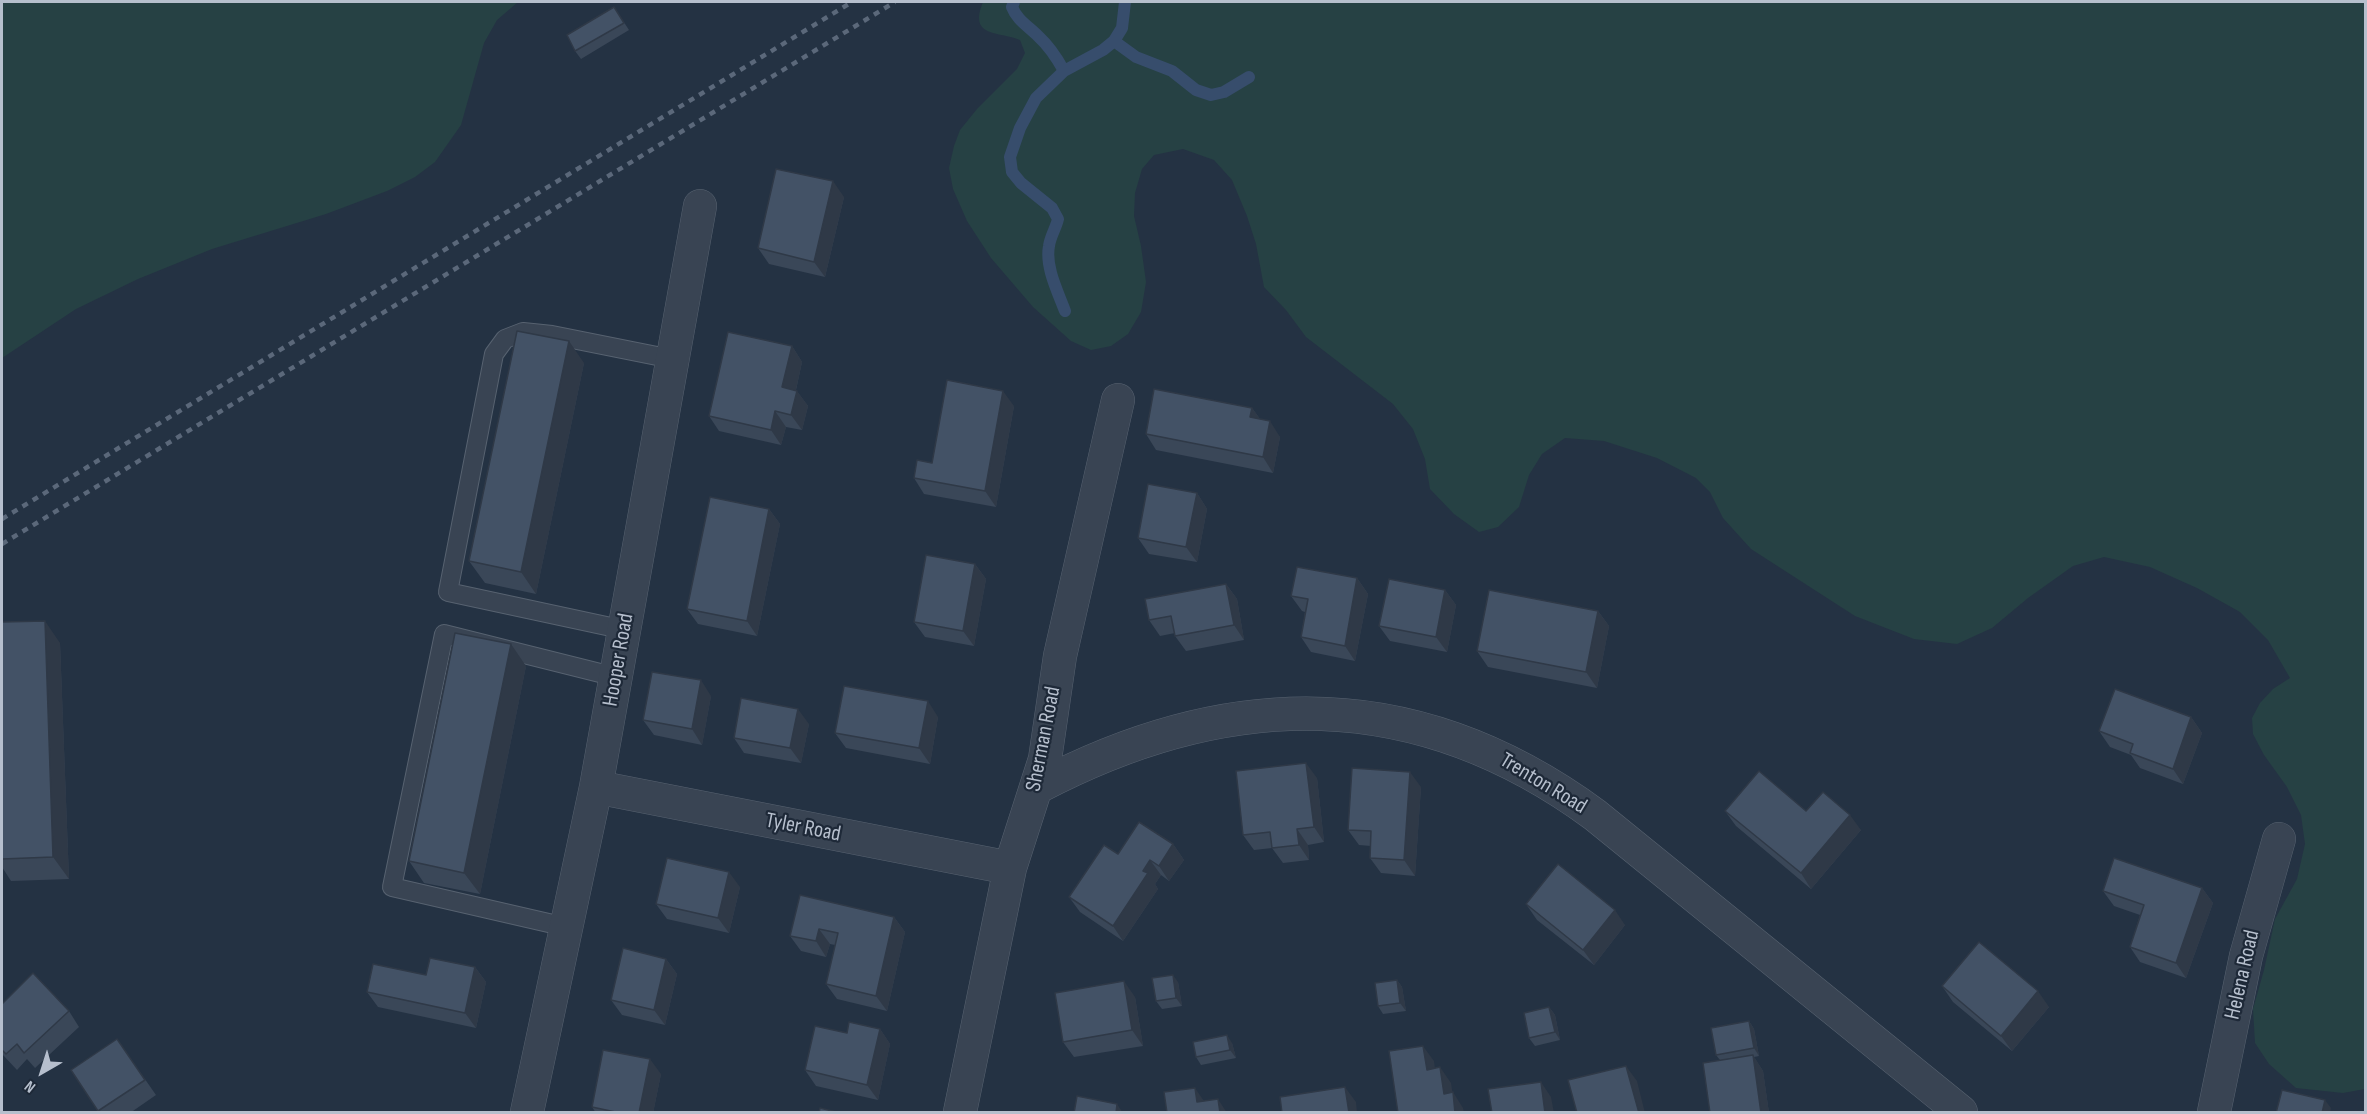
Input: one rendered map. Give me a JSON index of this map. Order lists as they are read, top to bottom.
{
  "streets": {
    "street": [
      "Hooper Road",
      "Sherman Road",
      "Trenton Road",
      "Tyler Road",
      "Helena Road"
    ]
  },
  "crossings": [
    ["Hooper Road", "Tyler Road"],
    ["Sherman Road", "Trenton Road"],
    ["Sherman Road", "Tyler Road"]
  ],
  "north": "bottom left"
}
